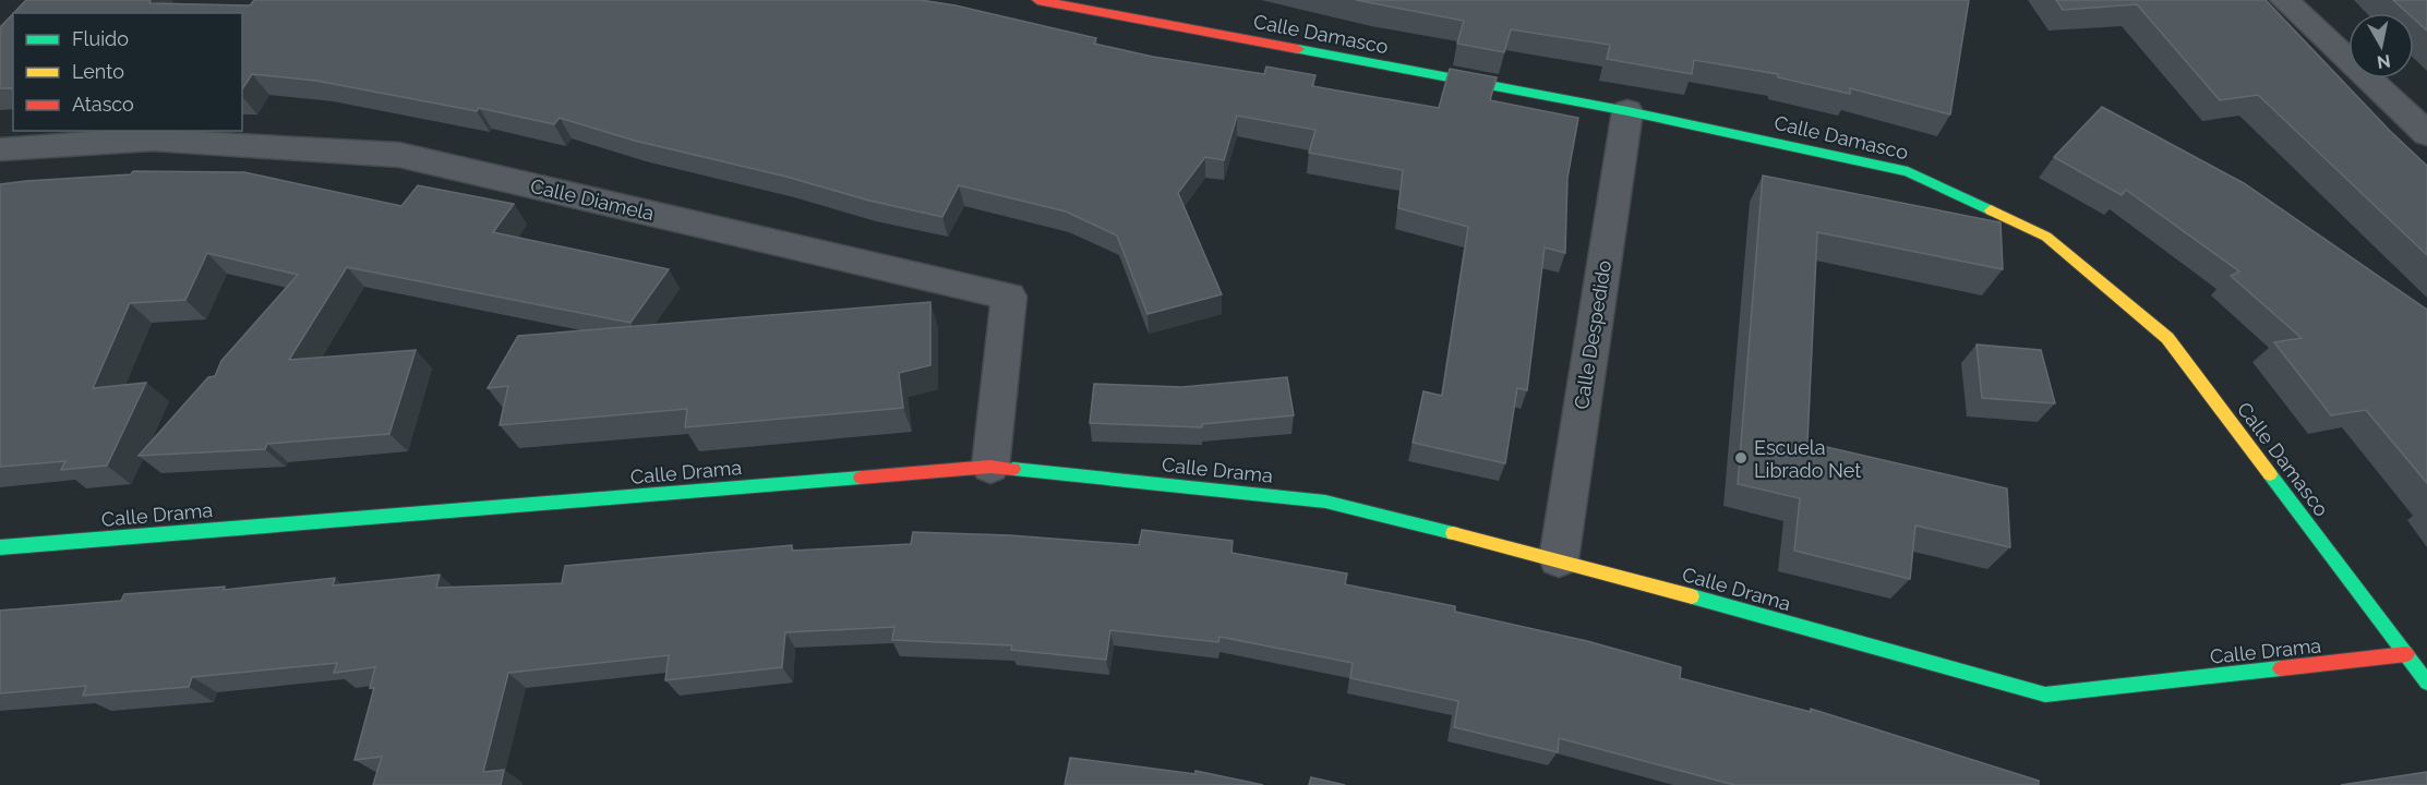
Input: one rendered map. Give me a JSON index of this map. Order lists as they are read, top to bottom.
{
  "streets": {
    "street": [
      "Calle Damasco",
      "Calle Diamela",
      "Calle Despedido",
      "Calle Drama"
    ]
  },
  "crossings": [
    ["Calle Damasco", "Calle Despedido"],
    ["Calle Damasco", "Calle Drama"],
    ["Calle Diamela", "Calle Drama"],
    ["Calle Despedido", "Calle Drama"]
  ],
  "places": ["Escuela Librado Net"],
  "legend": ["Fluido", "Lento", "Atasco"],
  "north": "bottom"
}
